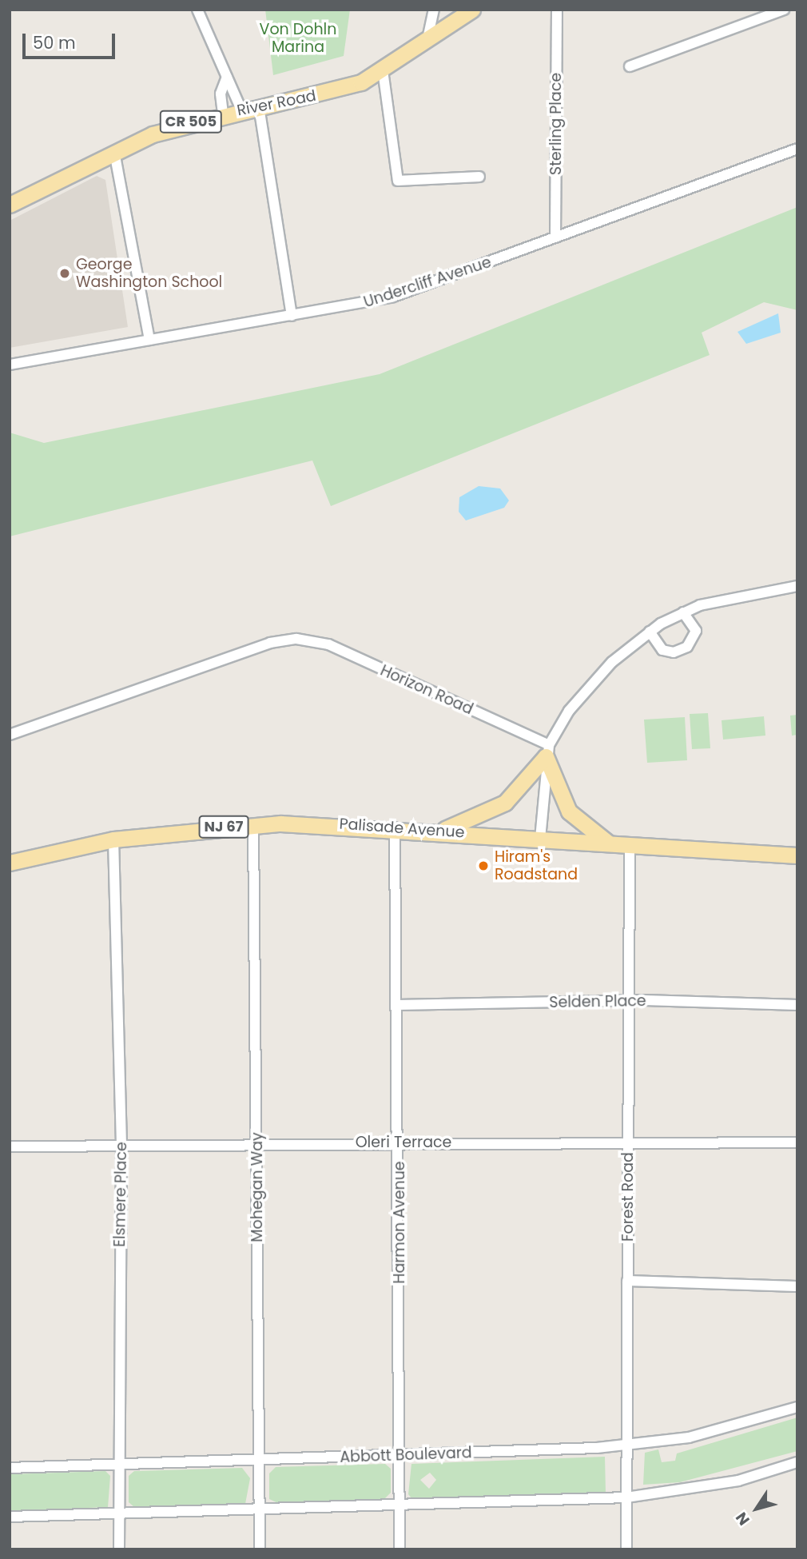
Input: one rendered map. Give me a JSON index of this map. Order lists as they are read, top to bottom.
{
  "streets": {
    "main road": [
      "River Road",
      "CR 505",
      "NJ 67",
      "Palisade Avenue"
    ],
    "street": [
      "Sterling Place",
      "Undercliff Avenue",
      "Horizon Road",
      "Selden Place",
      "Oleri Terrace",
      "Mohegan Way",
      "Elsmere Place",
      "Forest Road",
      "Harmon Avenue",
      "Abbott Boulevard"
    ]
  },
  "crossings": [
    ["Sterling Place", "Undercliff Avenue"],
    ["Palisade Avenue", "Mohegan Way"],
    ["Palisade Avenue", "Elsmere Place"],
    ["Palisade Avenue", "Forest Road"],
    ["Palisade Avenue", "Harmon Avenue"],
    ["Selden Place", "Forest Road"],
    ["Selden Place", "Harmon Avenue"],
    ["Oleri Terrace", "Mohegan Way"],
    ["Oleri Terrace", "Elsmere Place"],
    ["Oleri Terrace", "Forest Road"],
    ["Oleri Terrace", "Harmon Avenue"],
    ["Mohegan Way", "Abbott Boulevard"],
    ["Elsmere Place", "Abbott Boulevard"],
    ["Forest Road", "Abbott Boulevard"],
    ["Harmon Avenue", "Abbott Boulevard"]
  ],
  "parks": ["Von Dohln Marina"],
  "places": ["George Washington School", "Hiram's Roadstand"],
  "scale_bar": "50 m",
  "north": "bottom left"
}
